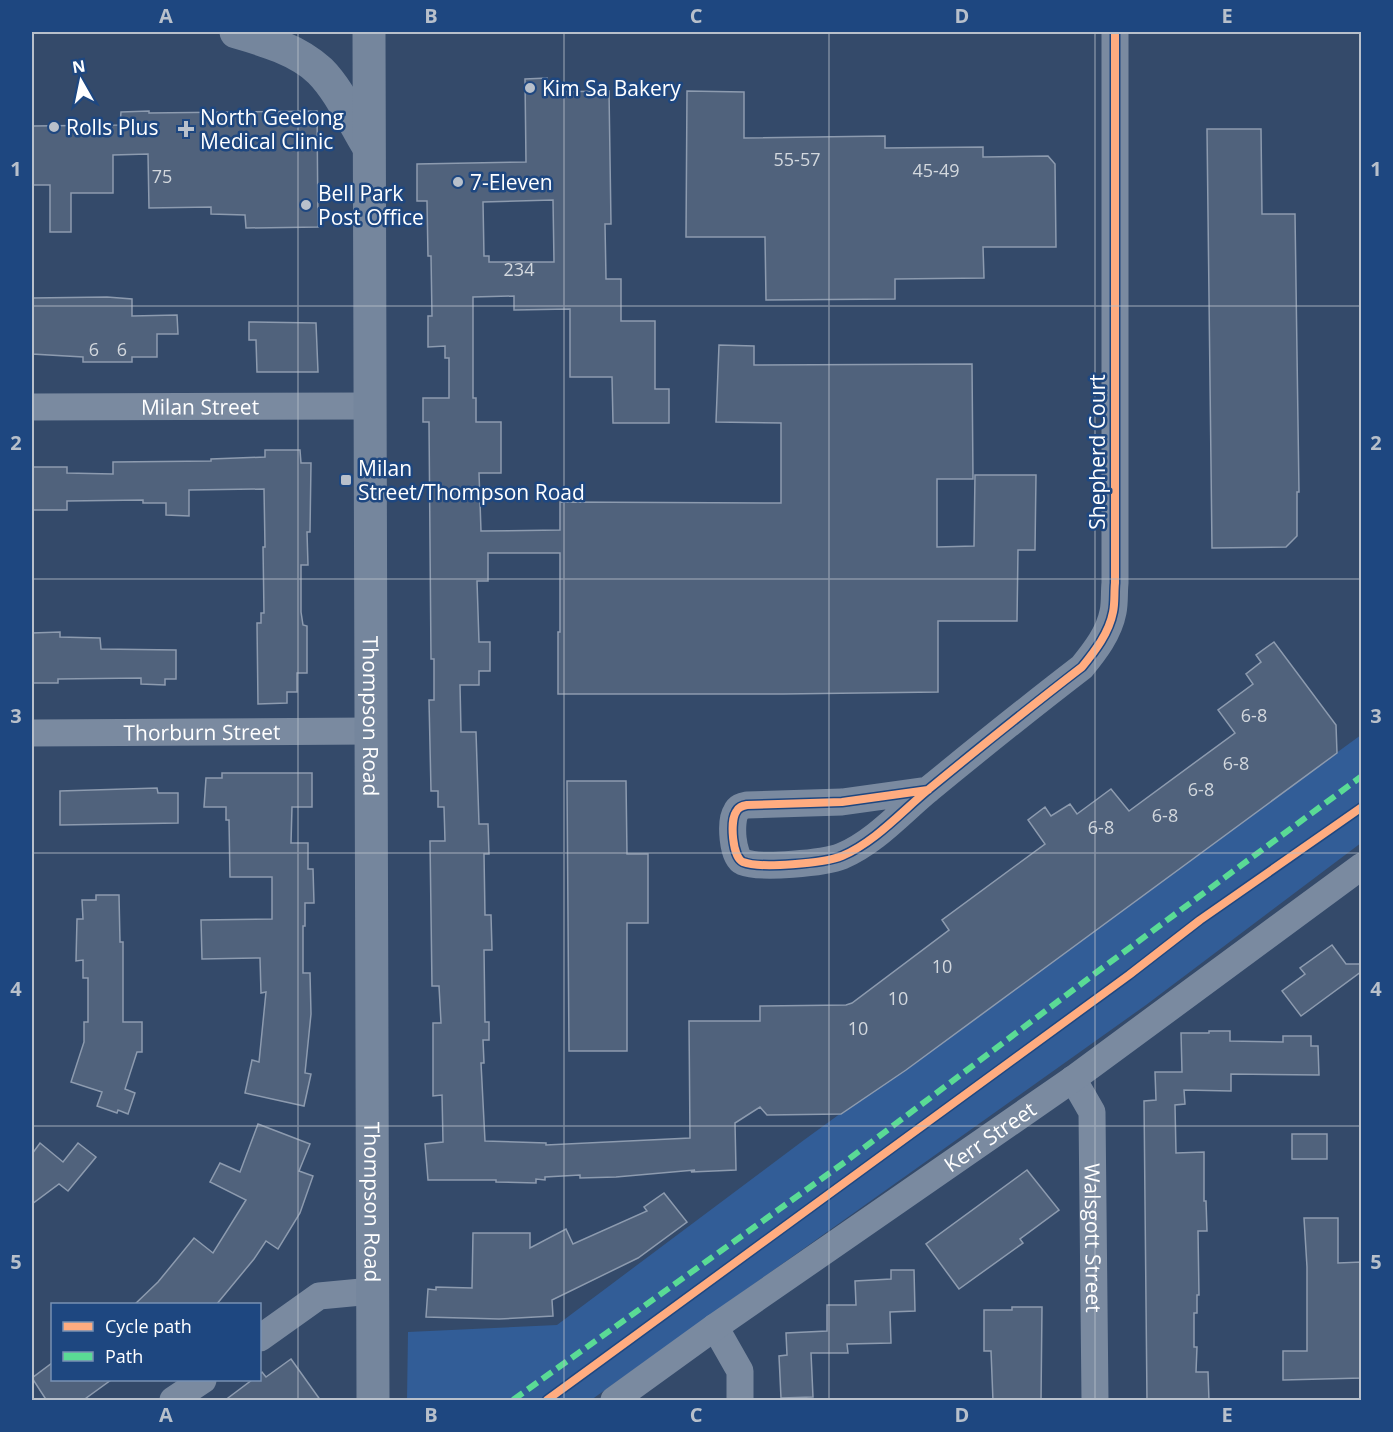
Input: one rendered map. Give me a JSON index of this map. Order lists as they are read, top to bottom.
{
  "streets": {
    "main road": ["Thompson Road"],
    "street": [
      "Milan Street",
      "Shepherd Court",
      "Thorburn Street",
      "Kerr Street",
      "Walsgott Street"
    ]
  },
  "crossings": [
    ["Milan Street", "Thompson Road"],
    ["Thompson Road", "Thorburn Street"],
    ["Kerr Street", "Walsgott Street"]
  ],
  "places": {
    "other": [
      "Kim Sa Bakery",
      "Rolls Plus",
      "7-Eleven",
      "Bell Park Post Office"
    ],
    "health": ["North Geelong Medical Clinic"],
    "transit": ["Milan Street/Thompson Road"]
  },
  "house_numbers": [
    "55-57",
    "45-49",
    "75",
    "234",
    "6",
    "6",
    "6-8",
    "6-8",
    "6-8",
    "6-8",
    "6-8",
    "10",
    "10",
    "10"
  ],
  "legend": ["Cycle path", "Path"],
  "north": "top",
  "grid": {
    "columns": [
      "A",
      "B",
      "C",
      "D",
      "E"
    ],
    "rows": [
      "1",
      "2",
      "3",
      "4",
      "5"
    ]
  }
}
